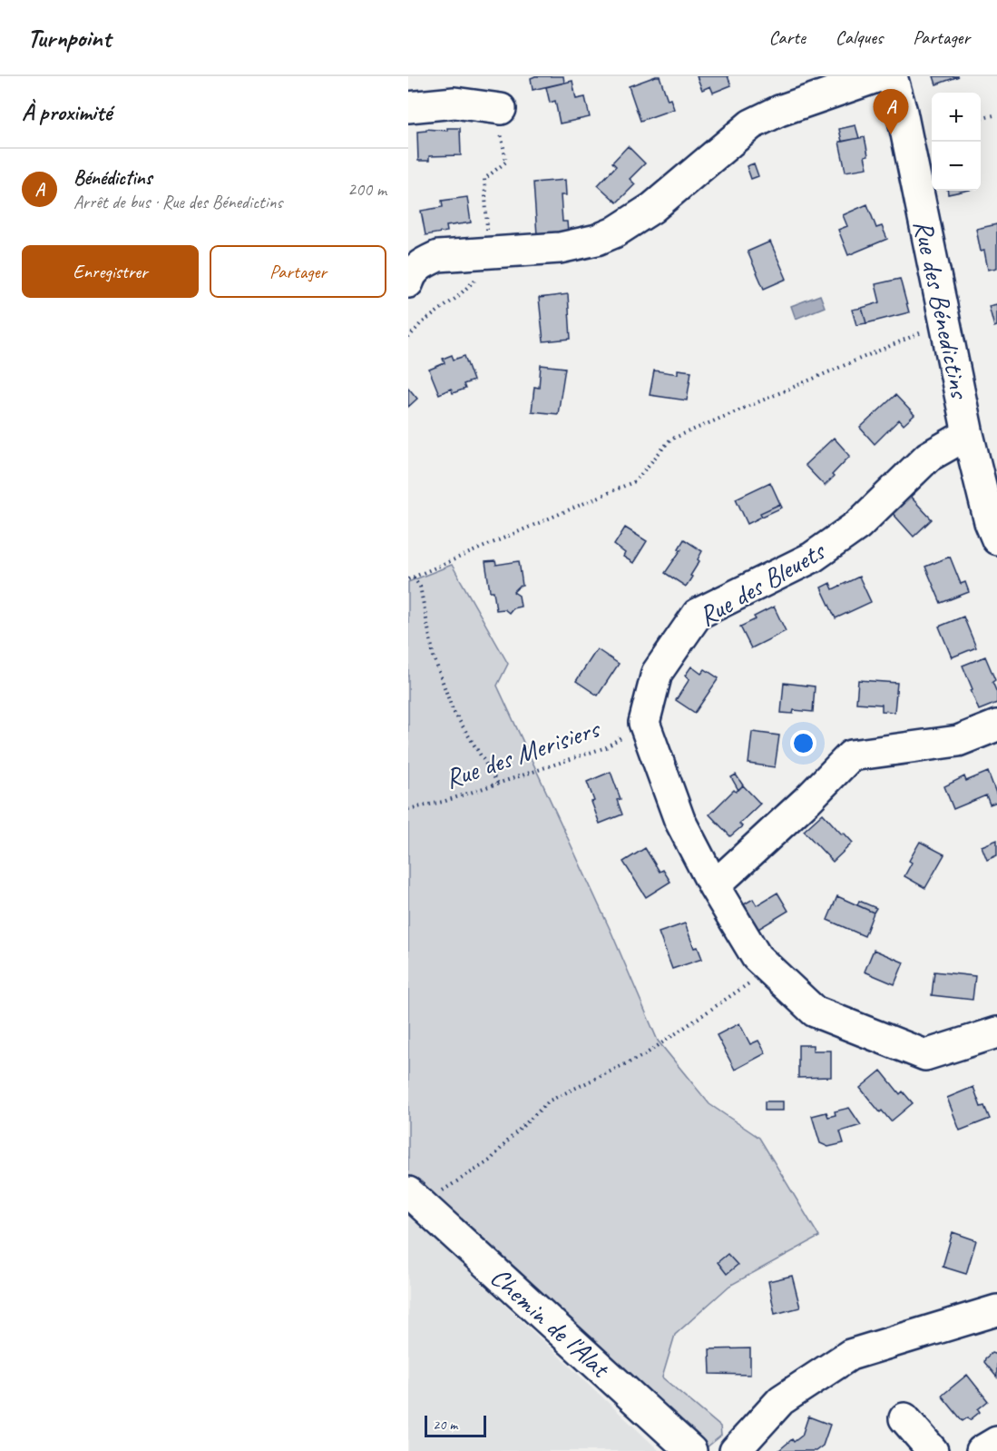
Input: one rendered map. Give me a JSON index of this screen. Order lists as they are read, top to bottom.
{
  "streets": {
    "street": ["Rue des Bénedictins", "Rue des Bleuets", "Chemin de l'Alat"],
    "path": ["Rue des Merisiers"]
  },
  "crossings": [
    ["Rue des Bénedictins", "Rue des Bleuets"],
    ["Rue des Bleuets", "Rue des Merisiers"]
  ],
  "scale_bar": "20 m",
  "page": {
    "header": "Turnpoint",
    "nav": ["Carte", "Calques", "Partager"],
    "heading": "À proximité",
    "pins": "A",
    "map_buttons": ["+", "−"],
    "list": [
      {
        "mark": "A",
        "name": "Bénédictins",
        "note": "Arrêt de bus · Rue des Bénedictins",
        "value": "200 m"
      }
    ],
    "buttons": ["Enregistrer", "Partager"],
    "scale": "20 m"
  }
}
